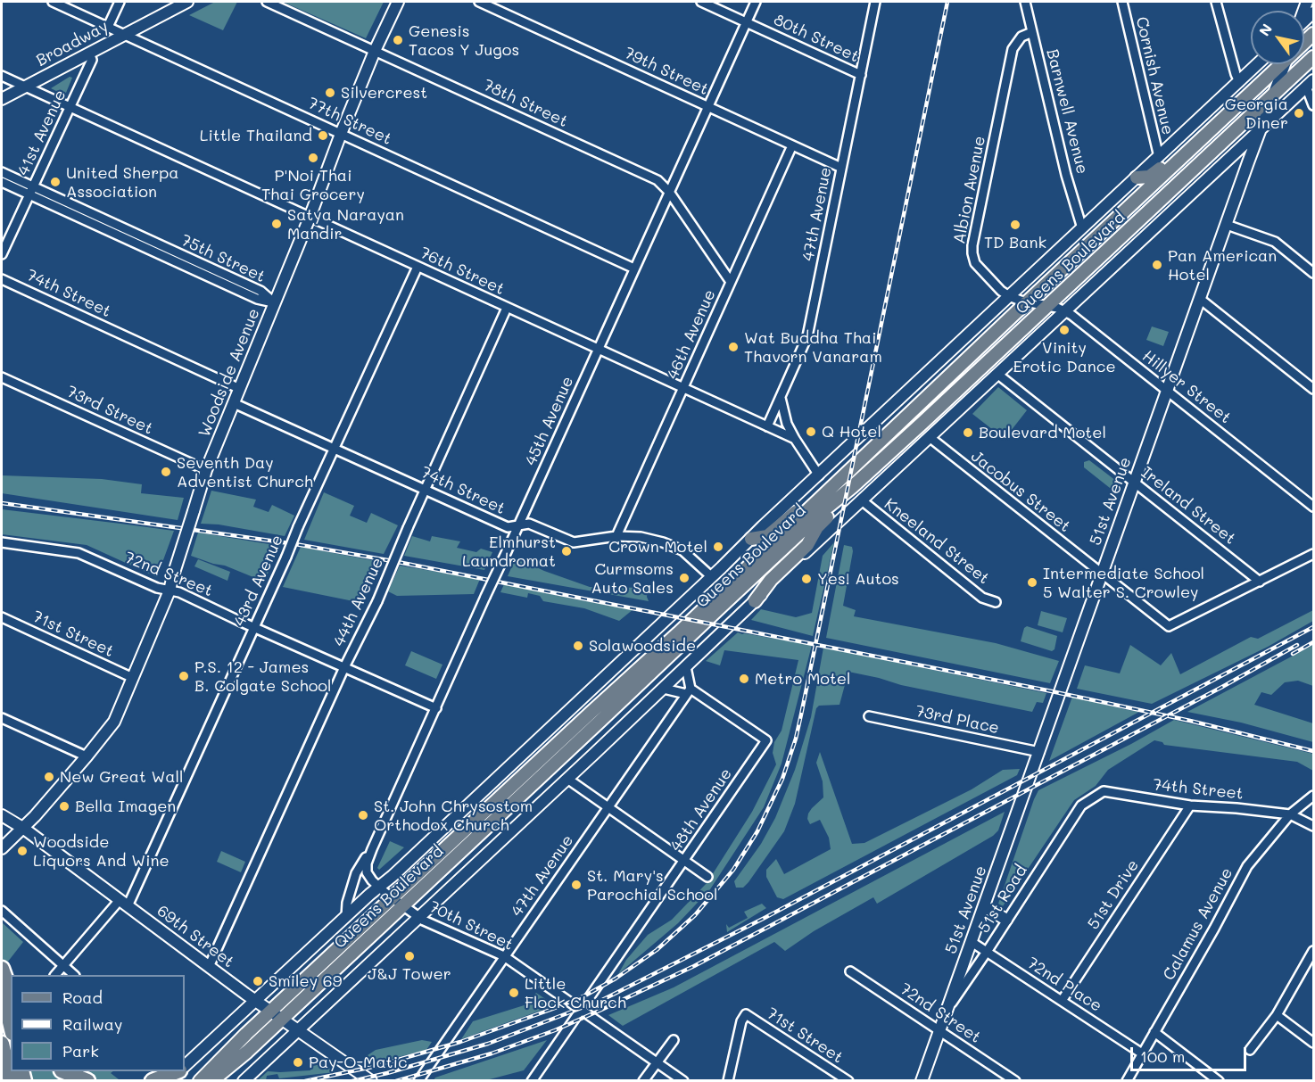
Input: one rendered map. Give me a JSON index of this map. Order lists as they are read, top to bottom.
{
  "streets": {
    "main road": ["Queens Boulevard"],
    "street": [
      "80th Street",
      "Broadway",
      "79th Street",
      "Cornish Avenue",
      "78th Street",
      "Barnwell Avenue",
      "77th Street",
      "41st Avenue",
      "Albion Avenue",
      "47th Avenue",
      "75th Street",
      "76th Street",
      "74th Street",
      "46th Avenue",
      "Woodside Avenue",
      "Hillyer Street",
      "73rd Street",
      "45th Avenue",
      "Jacobus Street",
      "51st Avenue",
      "Ireland Street",
      "Kneeland Street",
      "72nd Street",
      "43rd Avenue",
      "44th Avenue",
      "71st Street",
      "73rd Place",
      "48th Avenue",
      "51st Drive",
      "51st Road",
      "Calamus Avenue",
      "70th Street",
      "69th Street",
      "72nd Place"
    ]
  },
  "crossings": [
    ["80th Street", "47th Avenue"],
    ["80th Street", "45th Avenue"],
    ["Broadway", "77th Street"],
    ["Broadway", "41st Avenue"],
    ["Broadway", "76th Street"],
    ["79th Street", "47th Avenue"],
    ["79th Street", "46th Avenue"],
    ["79th Street", "45th Avenue"],
    ["Cornish Avenue", "Queens Boulevard"],
    ["78th Street", "46th Avenue"],
    ["78th Street", "Woodside Avenue"],
    ["78th Street", "45th Avenue"],
    ["Barnwell Avenue", "Albion Avenue"],
    ["Barnwell Avenue", "Queens Boulevard"],
    ["77th Street", "Woodside Avenue"],
    ["77th Street", "45th Avenue"],
    ["41st Avenue", "75th Street"],
    ["41st Avenue", "76th Street"],
    ["Albion Avenue", "Queens Boulevard"],
    ["Albion Avenue", "Hillyer Street"],
    ["47th Avenue", "76th Street"],
    ["47th Avenue", "48th Avenue"],
    ["47th Avenue", "70th Street"],
    ["75th Street", "Woodside Avenue"],
    ["Queens Boulevard", "74th Street"],
    ["Queens Boulevard", "Hillyer Street"],
    ["Queens Boulevard", "45th Avenue"],
    ["Queens Boulevard", "Jacobus Street"],
    ["Queens Boulevard", "51st Avenue"],
    ["Queens Boulevard", "Ireland Street"],
    ["Queens Boulevard", "Kneeland Street"],
    ["Queens Boulevard", "70th Street"],
    ["Queens Boulevard", "69th Street"],
    ["76th Street", "46th Avenue"],
    ["76th Street", "Woodside Avenue"],
    ["76th Street", "45th Avenue"],
    ["76th Street", "43rd Avenue"],
    ["76th Street", "44th Avenue"],
    ["74th Street", "46th Avenue"],
    ["74th Street", "Woodside Avenue"],
    ["74th Street", "45th Avenue"],
    ["74th Street", "43rd Avenue"],
    ["74th Street", "44th Avenue"],
    ["74th Street", "51st Drive"],
    ["74th Street", "51st Road"],
    ["74th Street", "Calamus Avenue"],
    ["Woodside Avenue", "73rd Street"],
    ["Woodside Avenue", "72nd Street"],
    ["Woodside Avenue", "71st Street"],
    ["Woodside Avenue", "69th Street"],
    ["Hillyer Street", "51st Avenue"],
    ["45th Avenue", "72nd Street"],
    ["45th Avenue", "70th Street"],
    ["Jacobus Street", "51st Avenue"],
    ["Jacobus Street", "Ireland Street"],
    ["51st Avenue", "Ireland Street"],
    ["51st Avenue", "72nd Street"],
    ["51st Avenue", "73rd Place"],
    ["51st Avenue", "51st Road"],
    ["51st Avenue", "72nd Place"],
    ["72nd Street", "43rd Avenue"],
    ["72nd Street", "44th Avenue"],
    ["43rd Avenue", "69th Street"],
    ["44th Avenue", "69th Street"],
    ["48th Avenue", "70th Street"],
    ["51st Drive", "72nd Place"],
    ["51st Road", "72nd Place"],
    ["Calamus Avenue", "72nd Place"]
  ],
  "places": [
    "Genesis Tacos Y Jugos",
    "Silvercrest",
    "Georgia Diner",
    "Little Thailand",
    "P'Noi Thai Thai Grocery",
    "United Sherpa Association",
    "Satya Narayan Mandir",
    "TD Bank",
    "Pan American Hotel",
    "Vinity Erotic Dance",
    "Wat Buddha Thai Thavorn Vanaram",
    "Q Hotel",
    "Boulevard Motel",
    "Seventh Day Adventist Church",
    "Crown Motel",
    "Elmhurst Laundromat",
    "Curmsoms Auto Sales",
    "Yes! Autos",
    "Intermediate School 5 Walter S. Crowley",
    "Solawoodside",
    "P.S. 12 - James B. Colgate School",
    "Metro Motel",
    "New Great Wall",
    "Bella Imagen",
    "St. John Chrysostom Orthodox Church",
    "Woodside Liquors And Wine",
    "St. Mary's Parochial School",
    "J&J Tower",
    "Smiley 69",
    "Little Flock Church",
    "Pay-O-Matic"
  ],
  "legend": ["Road", "Railway", "Park"],
  "scale_bar": "100 m",
  "north": "top left"
}
